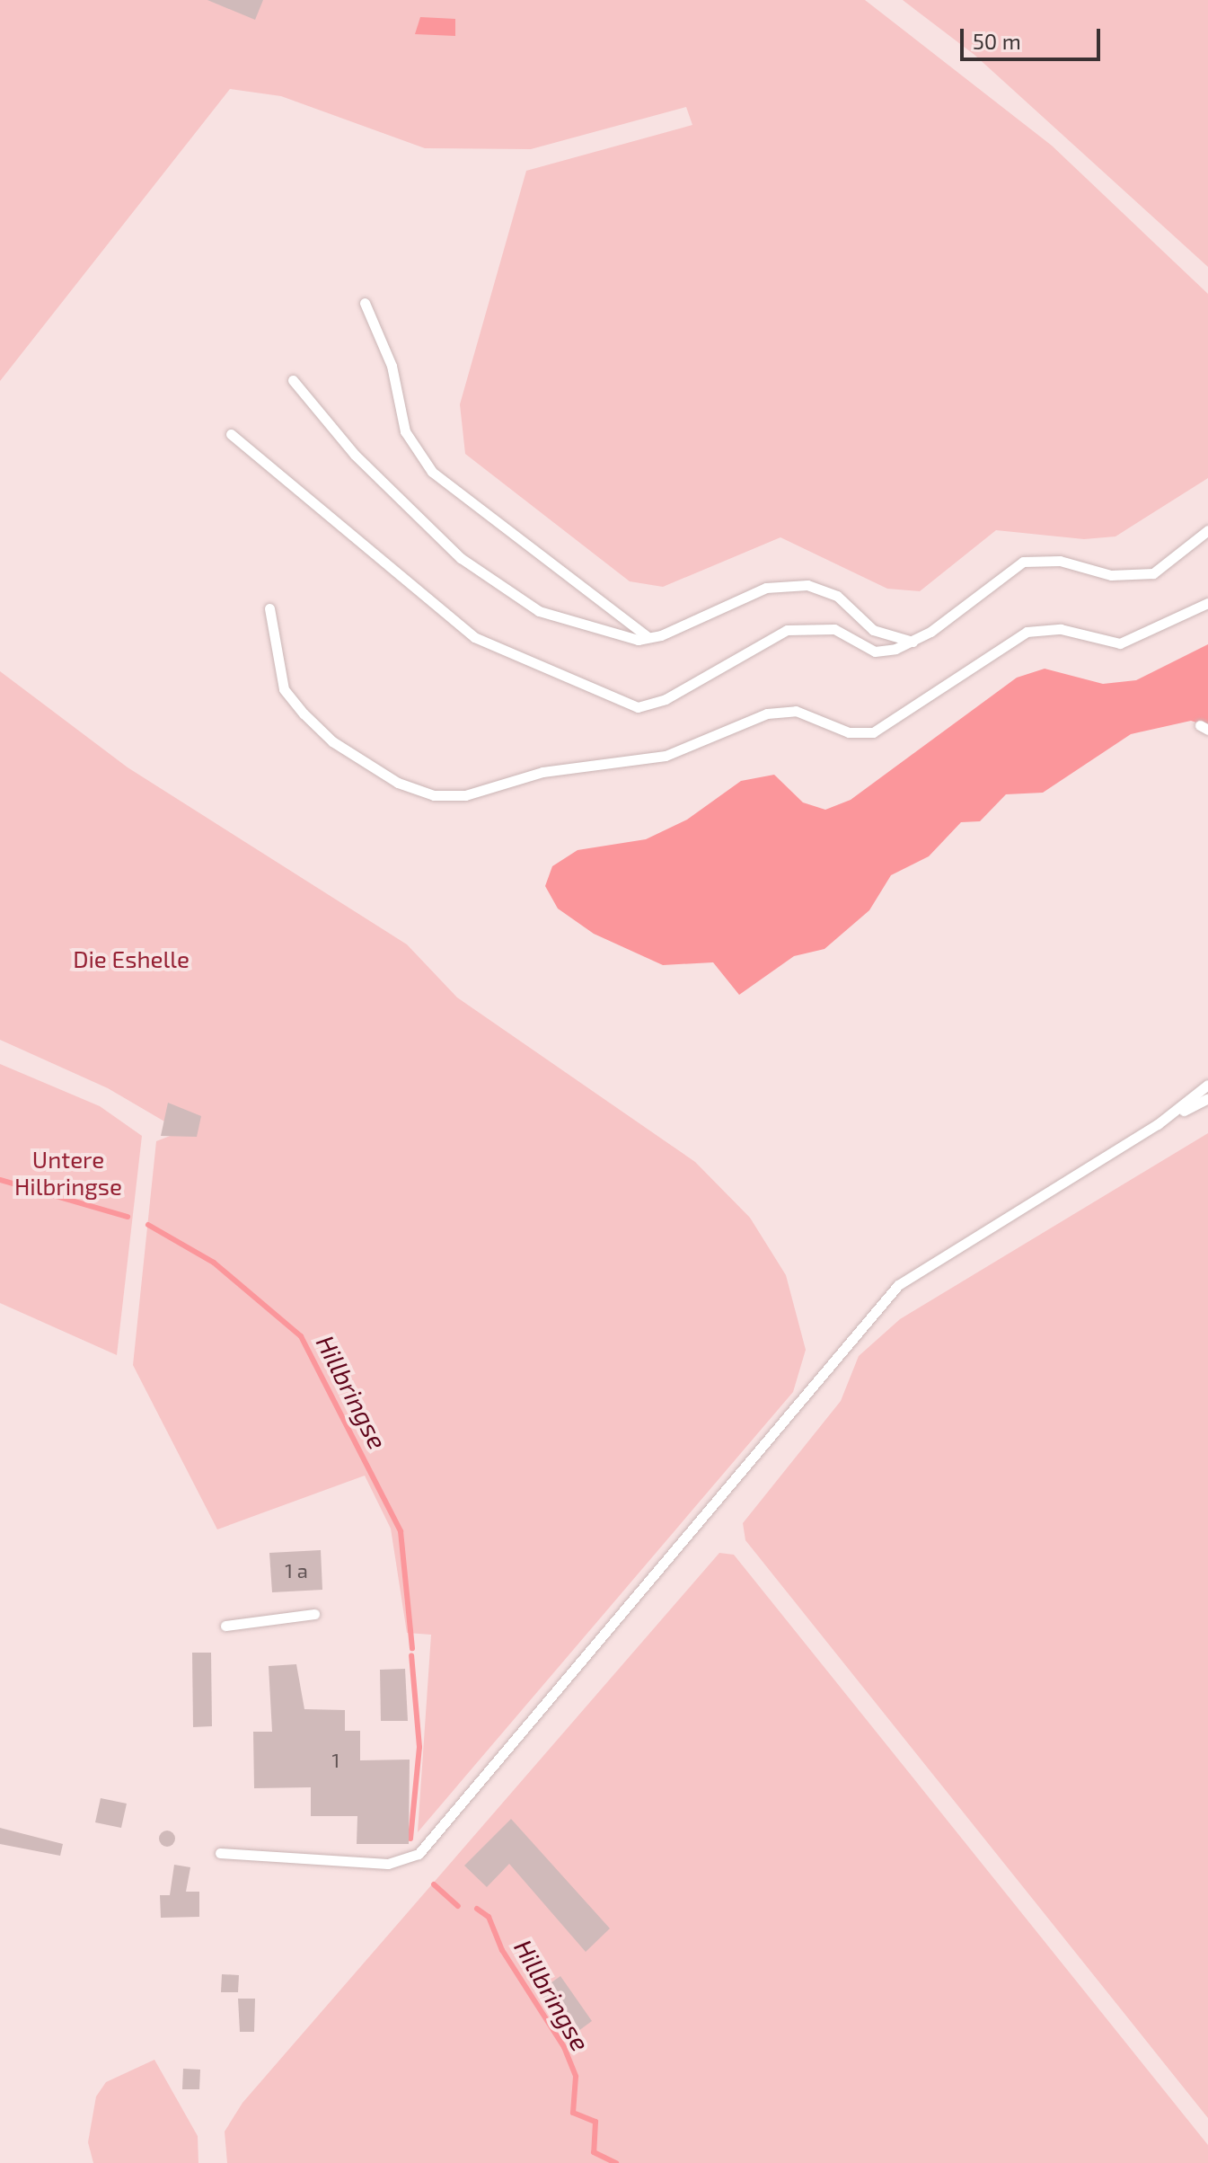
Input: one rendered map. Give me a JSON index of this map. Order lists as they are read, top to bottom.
{
  "water": ["Hillbringse"],
  "parks": ["Die Eshelle", "Untere Hilbringse"],
  "house_numbers": ["1 a", "1"],
  "scale_bar": "50 m"
}
